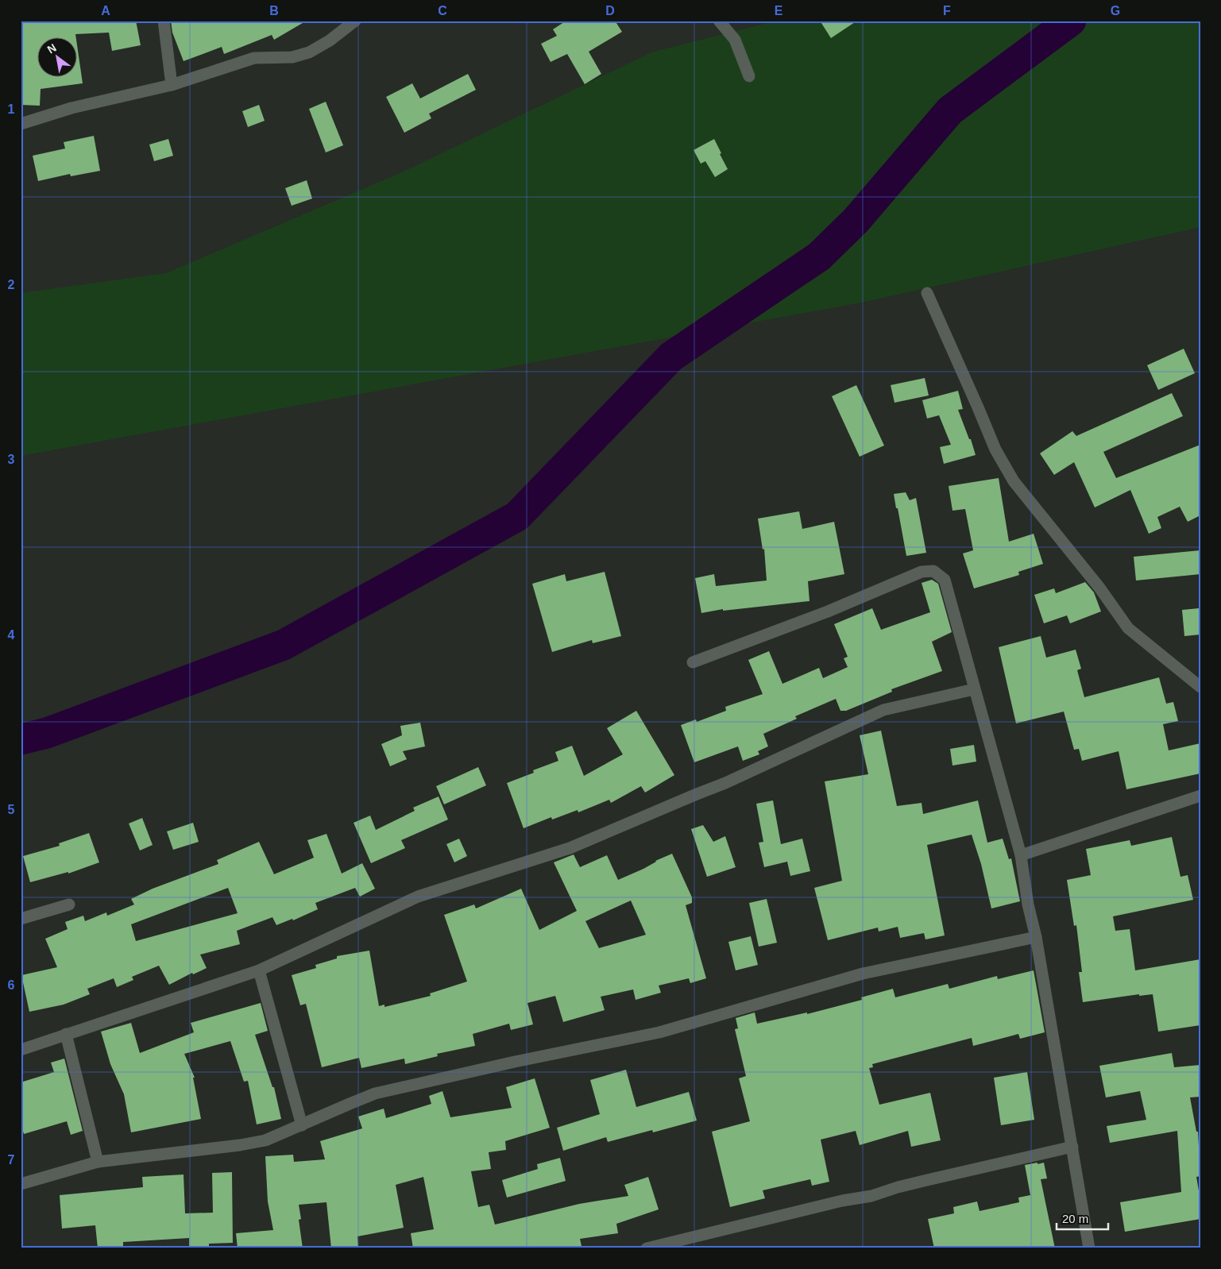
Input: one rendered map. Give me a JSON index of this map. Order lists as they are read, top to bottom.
{
  "scale_bar": "20 m",
  "north": "top left",
  "grid": {
    "columns": [
      "A",
      "B",
      "C",
      "D",
      "E",
      "F",
      "G"
    ],
    "rows": [
      "1",
      "2",
      "3",
      "4",
      "5",
      "6",
      "7"
    ]
  }
}
